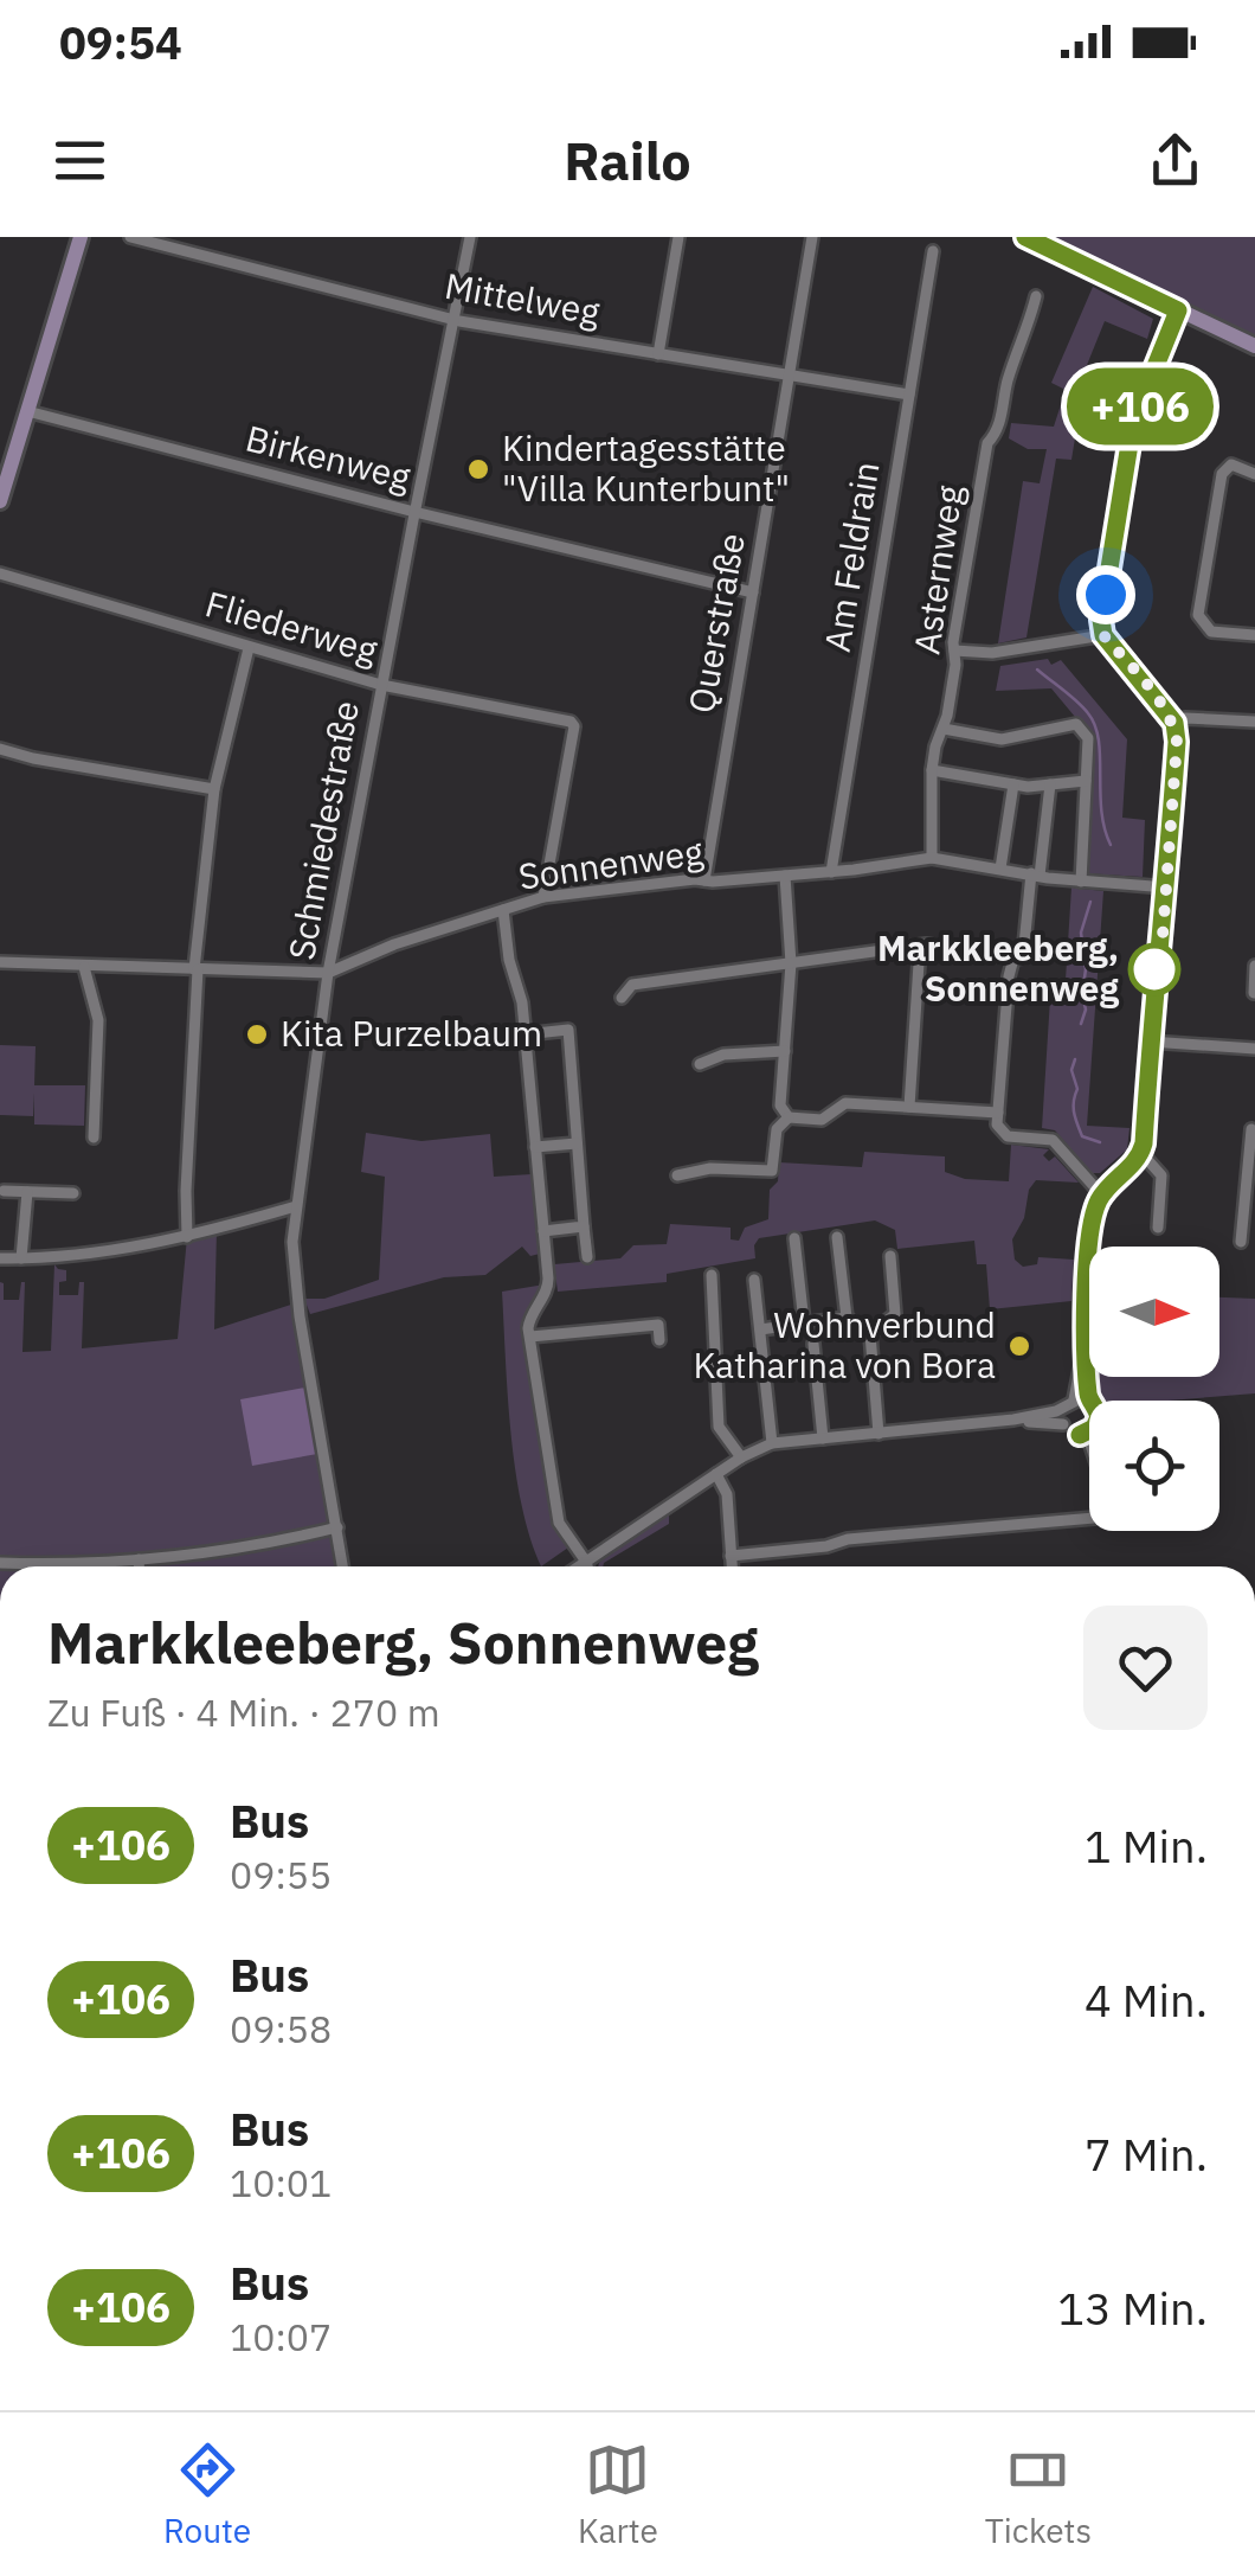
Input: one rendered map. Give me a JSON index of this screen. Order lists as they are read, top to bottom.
{
  "streets": {
    "street": [
      "Mittelweg",
      "Birkenweg",
      "Am Feldrain",
      "Asternweg",
      "Querstraße",
      "Fliederweg",
      "Schmiedestraße",
      "Sonnenweg"
    ]
  },
  "crossings": [
    ["Mittelweg", "Am Feldrain"],
    ["Mittelweg", "Querstraße"],
    ["Mittelweg", "Schmiedestraße"],
    ["Birkenweg", "Querstraße"],
    ["Birkenweg", "Schmiedestraße"],
    ["Am Feldrain", "Sonnenweg"],
    ["Asternweg", "Sonnenweg"],
    ["Querstraße", "Sonnenweg"],
    ["Fliederweg", "Schmiedestraße"],
    ["Fliederweg", "Sonnenweg"],
    ["Schmiedestraße", "Sonnenweg"]
  ],
  "places": [
    "Kindertagesstätte \"Villa Kunterbunt\"",
    "Markkleeberg, Sonnenweg",
    "Kita Purzelbaum",
    "Wohnverbund Katharina von Bora"
  ],
  "lines": ["bus line +106"],
  "north": "right",
  "page": {
    "status": "09:54",
    "header": "Railo",
    "on_map": "+106",
    "heading": ["Markkleeberg, Sonnenweg", "Zu Fuß · 4 Min. · 270 m"],
    "list": [
      {
        "mark": "+106",
        "name": "Bus",
        "note": "09:55",
        "value": "1 Min."
      },
      {
        "mark": "+106",
        "name": "Bus",
        "note": "09:58",
        "value": "4 Min."
      },
      {
        "mark": "+106",
        "name": "Bus",
        "note": "10:01",
        "value": "7 Min."
      },
      {
        "mark": "+106",
        "name": "Bus",
        "note": "10:07",
        "value": "13 Min."
      }
    ],
    "tabs": ["Route", "Karte", "Tickets"]
  }
}
